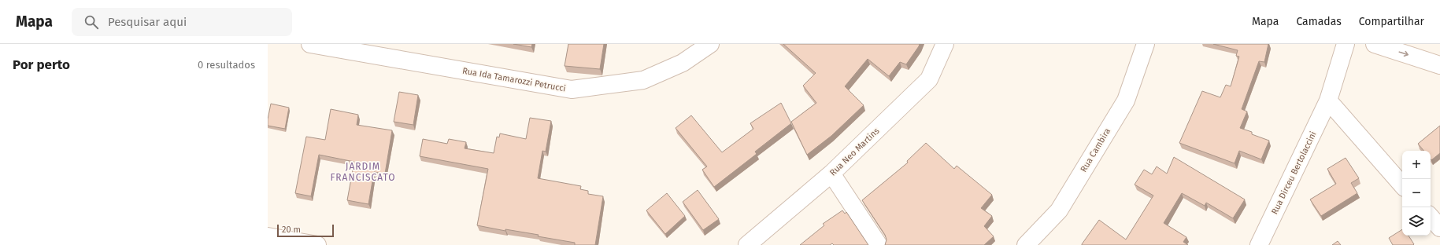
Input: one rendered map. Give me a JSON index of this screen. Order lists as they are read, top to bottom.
{
  "streets": {
    "street": [
      "Rua Ida Tamarozzi Petrucci",
      "Rua Cambira",
      "Rua Neo Martins",
      "Rua Dirceu Bertolaccini"
    ]
  },
  "districts": ["JARDIM FRANCISCATO"],
  "scale_bar": "20 m",
  "page": {
    "header": "Mapa",
    "search": "Pesquisar aqui",
    "nav": ["Mapa", "Camadas", "Compartilhar"],
    "heading": ["Por perto", "0 resultados"],
    "map_buttons": ["+", "−"],
    "scale": "20 m"
  }
}
